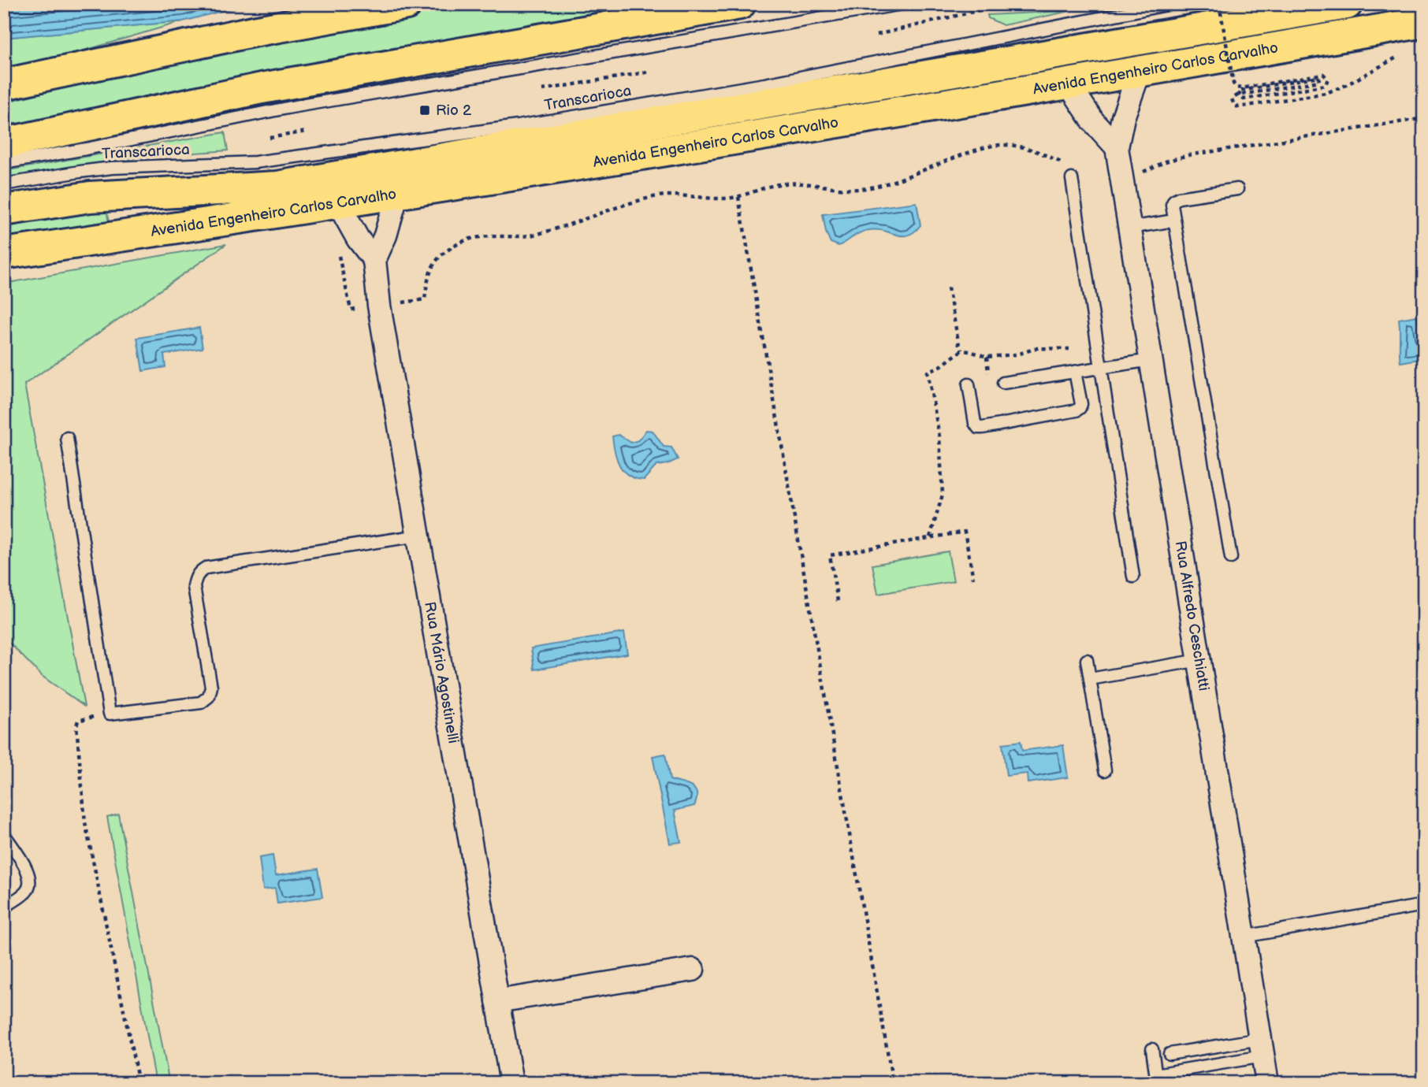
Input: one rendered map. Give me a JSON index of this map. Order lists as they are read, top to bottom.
{
  "streets": {
    "main road": ["Avenida Engenheiro Carlos Carvalho"],
    "street": ["Rua Alfredo Ceschiatti", "Rua Mário Agostinelli"],
    "lane": ["Transcarioca"]
  },
  "crossings": [
    ["Avenida Engenheiro Carlos Carvalho", "Rua Alfredo Ceschiatti"],
    ["Avenida Engenheiro Carlos Carvalho", "Rua Mário Agostinelli"]
  ],
  "places": {
    "transit": ["Rio 2"]
  }
}
